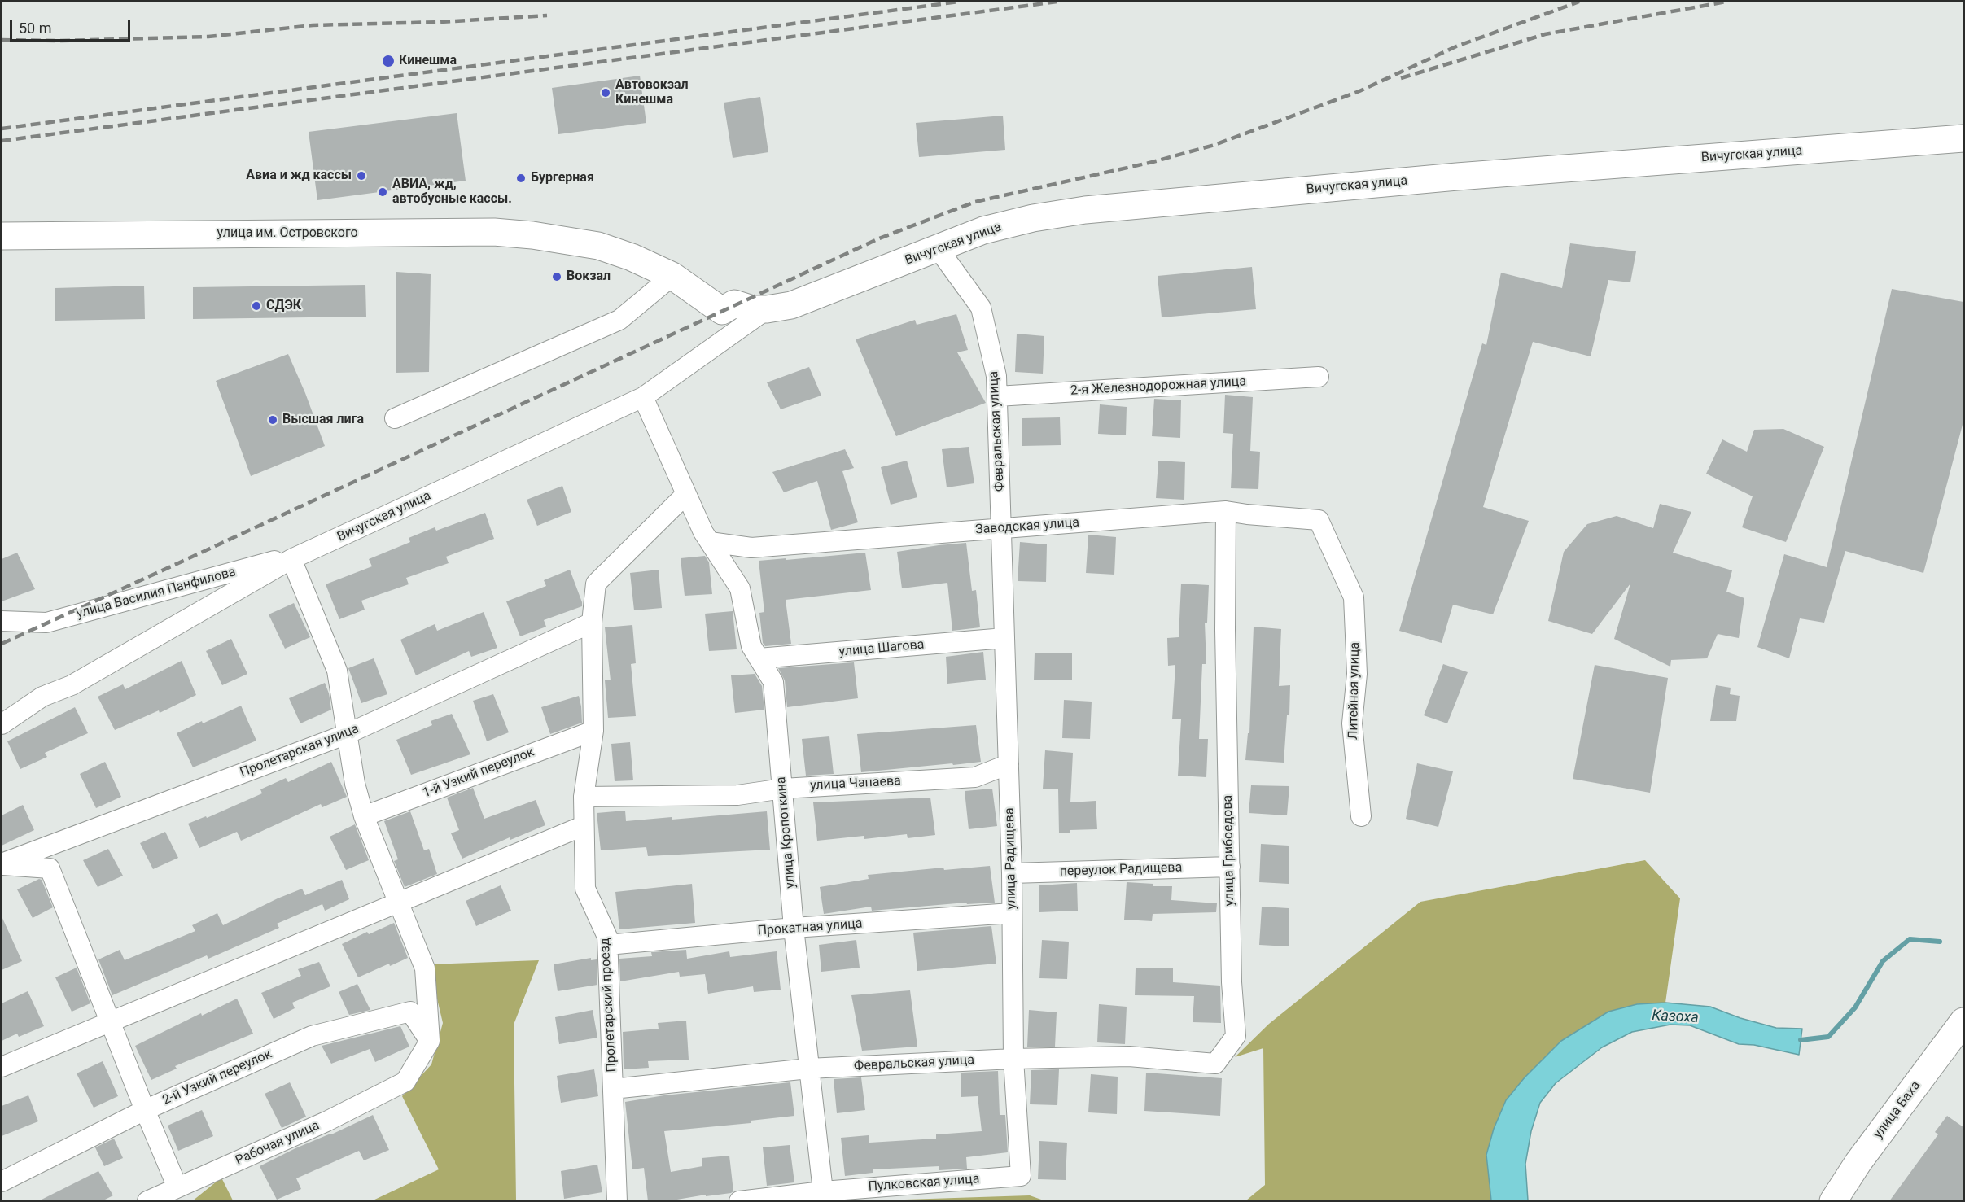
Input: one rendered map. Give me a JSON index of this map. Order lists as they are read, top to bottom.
{
  "streets": {
    "main road": ["Вичугская улица", "улица им. Островского", "улица Баха"],
    "street": [
      "2-я Железнодорожная улица",
      "Февральская улица",
      "Заводская улица",
      "улица Василия Панфилова",
      "улица Шагова",
      "Литейная улица",
      "Пролетарская улица",
      "1-й Узкий переулок",
      "улица Чапаева",
      "улица Кропоткина",
      "улица Грибоедова",
      "улица Радищева",
      "переулок Радищева",
      "Прокатная улица",
      "Пролетарский проезд",
      "2-й Узкий переулок",
      "Рабочая улица",
      "Пулковская улица"
    ]
  },
  "crossings": [
    ["Вичугская улица", "улица им. Островского"],
    ["Вичугская улица", "Февральская улица"],
    ["Вичугская улица", "улица Василия Панфилова"],
    ["Вичугская улица", "улица Кропоткина"],
    ["2-я Железнодорожная улица", "Февральская улица"],
    ["Февральская улица", "Заводская улица"],
    ["Февральская улица", "улица Кропоткина"],
    ["Февральская улица", "улица Грибоедова"],
    ["Февральская улица", "улица Радищева"],
    ["Февральская улица", "Пролетарский проезд"],
    ["Заводская улица", "Литейная улица"],
    ["Заводская улица", "улица Кропоткина"],
    ["Заводская улица", "улица Грибоедова"],
    ["Заводская улица", "улица Радищева"],
    ["улица Шагова", "улица Кропоткина"],
    ["улица Шагова", "улица Радищева"],
    ["Литейная улица", "улица Грибоедова"],
    ["Пролетарская улица", "Пролетарский проезд"],
    ["1-й Узкий переулок", "Пролетарский проезд"],
    ["улица Чапаева", "улица Кропоткина"],
    ["улица Чапаева", "улица Радищева"],
    ["улица Чапаева", "Пролетарский проезд"],
    ["улица Кропоткина", "Прокатная улица"],
    ["улица Кропоткина", "Пролетарский проезд"],
    ["улица Кропоткина", "Пулковская улица"],
    ["улица Грибоедова", "переулок Радищева"],
    ["улица Радищева", "переулок Радищева"],
    ["улица Радищева", "Прокатная улица"],
    ["улица Радищева", "Пулковская улица"],
    ["Прокатная улица", "Пролетарский проезд"],
    ["2-й Узкий переулок", "Рабочая улица"]
  ],
  "water": ["Казоха"],
  "places": [
    "Кинешма",
    "Автовокзал Кинешма",
    "Авиа и жд кассы",
    "Бургерная",
    "АВИА, жд, автобусные кассы.",
    "Вокзал",
    "СДЭК",
    "Высшая лига"
  ],
  "scale_bar": "50 m"
}
